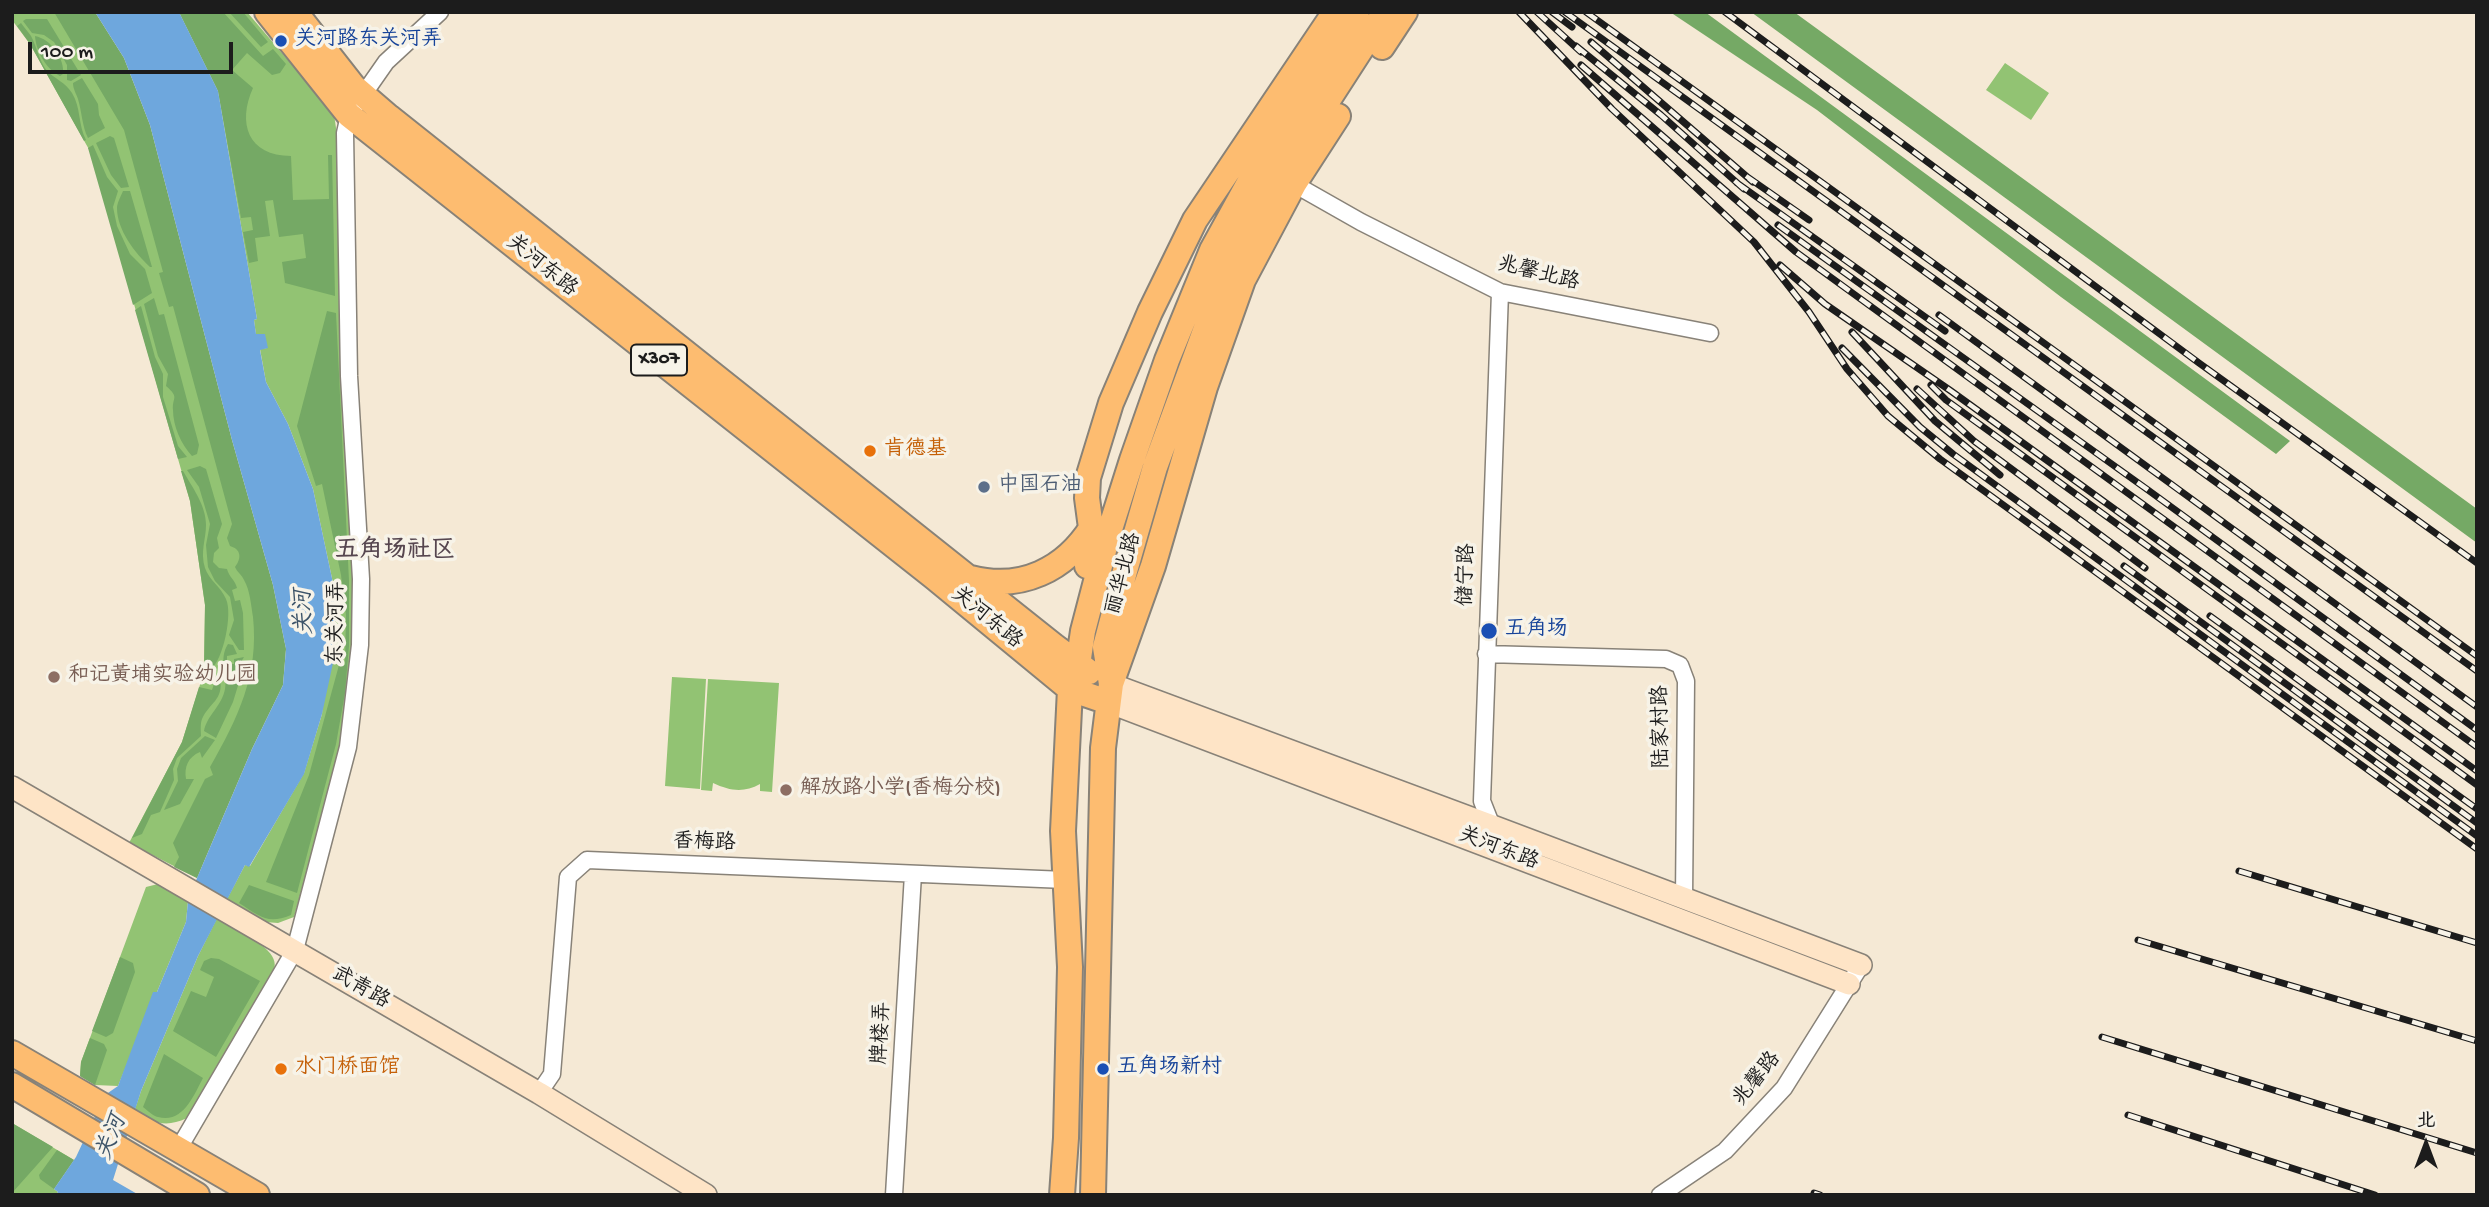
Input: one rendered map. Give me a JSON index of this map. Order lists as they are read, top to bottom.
{
  "streets": {
    "main road": [
      "关河东路",
      "X307",
      "丽华北路",
      "武青路"
    ],
    "street": [
      "兆馨北路",
      "储宁路",
      "东关河弄",
      "陆家村路",
      "香梅路",
      "牌楼弄",
      "兆馨路"
    ]
  },
  "crossings": [
    ["关河东路", "丽华北路"],
    ["关河东路", "储宁路"],
    ["关河东路", "东关河弄"],
    ["关河东路", "陆家村路"],
    ["关河东路", "兆馨路"],
    ["兆馨北路", "储宁路"],
    ["丽华北路", "香梅路"],
    ["储宁路", "陆家村路"],
    ["东关河弄", "武青路"],
    ["香梅路", "武青路"],
    ["香梅路", "牌楼弄"]
  ],
  "districts": ["五角场社区"],
  "water": ["关河"],
  "places": [
    "关河路东关河弄",
    "肯德基",
    "中国石油",
    "五角场",
    "和记黄埔实验幼儿园",
    "解放路小学(香梅分校)",
    "水门桥面馆",
    "五角场新村"
  ],
  "scale_bar": "100 m",
  "north": "top"
}
